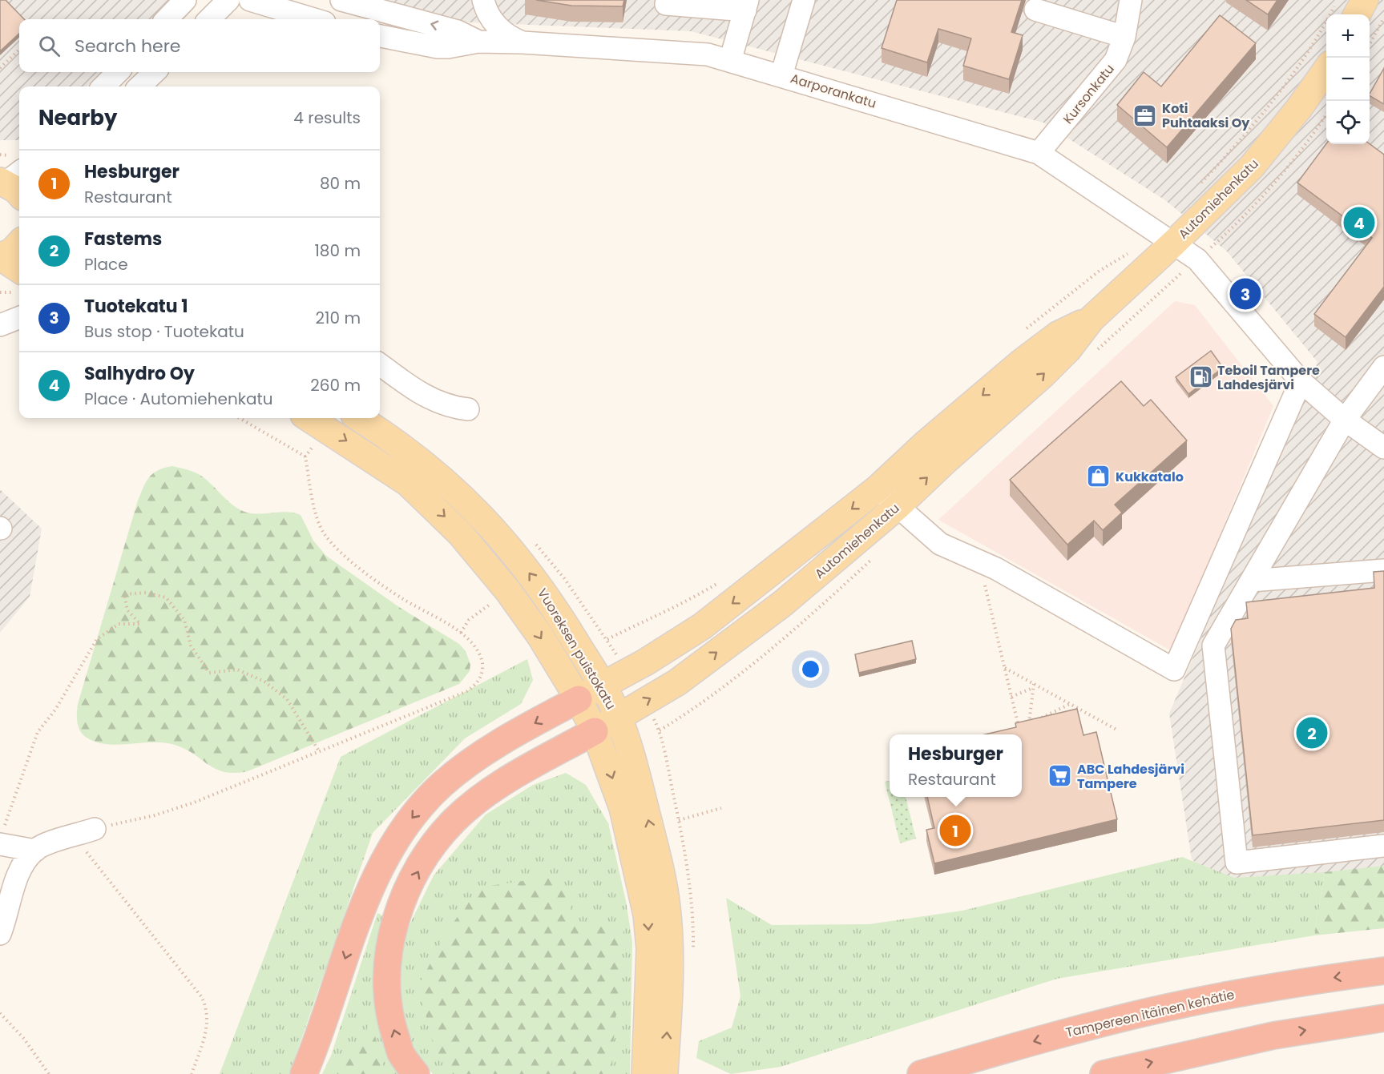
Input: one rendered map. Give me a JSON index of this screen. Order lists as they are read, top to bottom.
{
  "streets": {
    "highway": ["Tampereen itäinen kehätie"],
    "main road": ["Automiehenkatu", "Vuoreksen puistokatu"],
    "street": ["Aarporankatu", "Kursonkatu"]
  },
  "crossings": [
    ["Aarporankatu", "Kursonkatu"],
    ["Aarporankatu", "Automiehenkatu"],
    ["Automiehenkatu", "Vuoreksen puistokatu"]
  ],
  "places": {
    "office": ["Koti Puhtaaksi Oy"],
    "fuel station": ["Teboil Tampere Lahdesjärvi"],
    "shop": ["Kukkatalo"],
    "supermarket": ["ABC Lahdesjärvi Tampere"]
  },
  "page": {
    "map_buttons": ["+", "−"],
    "search": "Search here",
    "heading": ["Nearby", "4 results"],
    "list": [
      {
        "mark": "1",
        "name": "Hesburger",
        "note": "Restaurant",
        "value": "80 m"
      },
      {
        "mark": "2",
        "name": "Fastems",
        "note": "Place",
        "value": "180 m"
      },
      {
        "mark": "3",
        "name": "Tuotekatu 1",
        "note": "Bus stop · Tuotekatu",
        "value": "210 m"
      },
      {
        "mark": "4",
        "name": "Salhydro Oy",
        "note": "Place · Automiehenkatu",
        "value": "260 m"
      }
    ],
    "pins": [
      "4",
      "3",
      "2",
      "1"
    ],
    "popup": ["Hesburger", "Restaurant"]
  }
}
